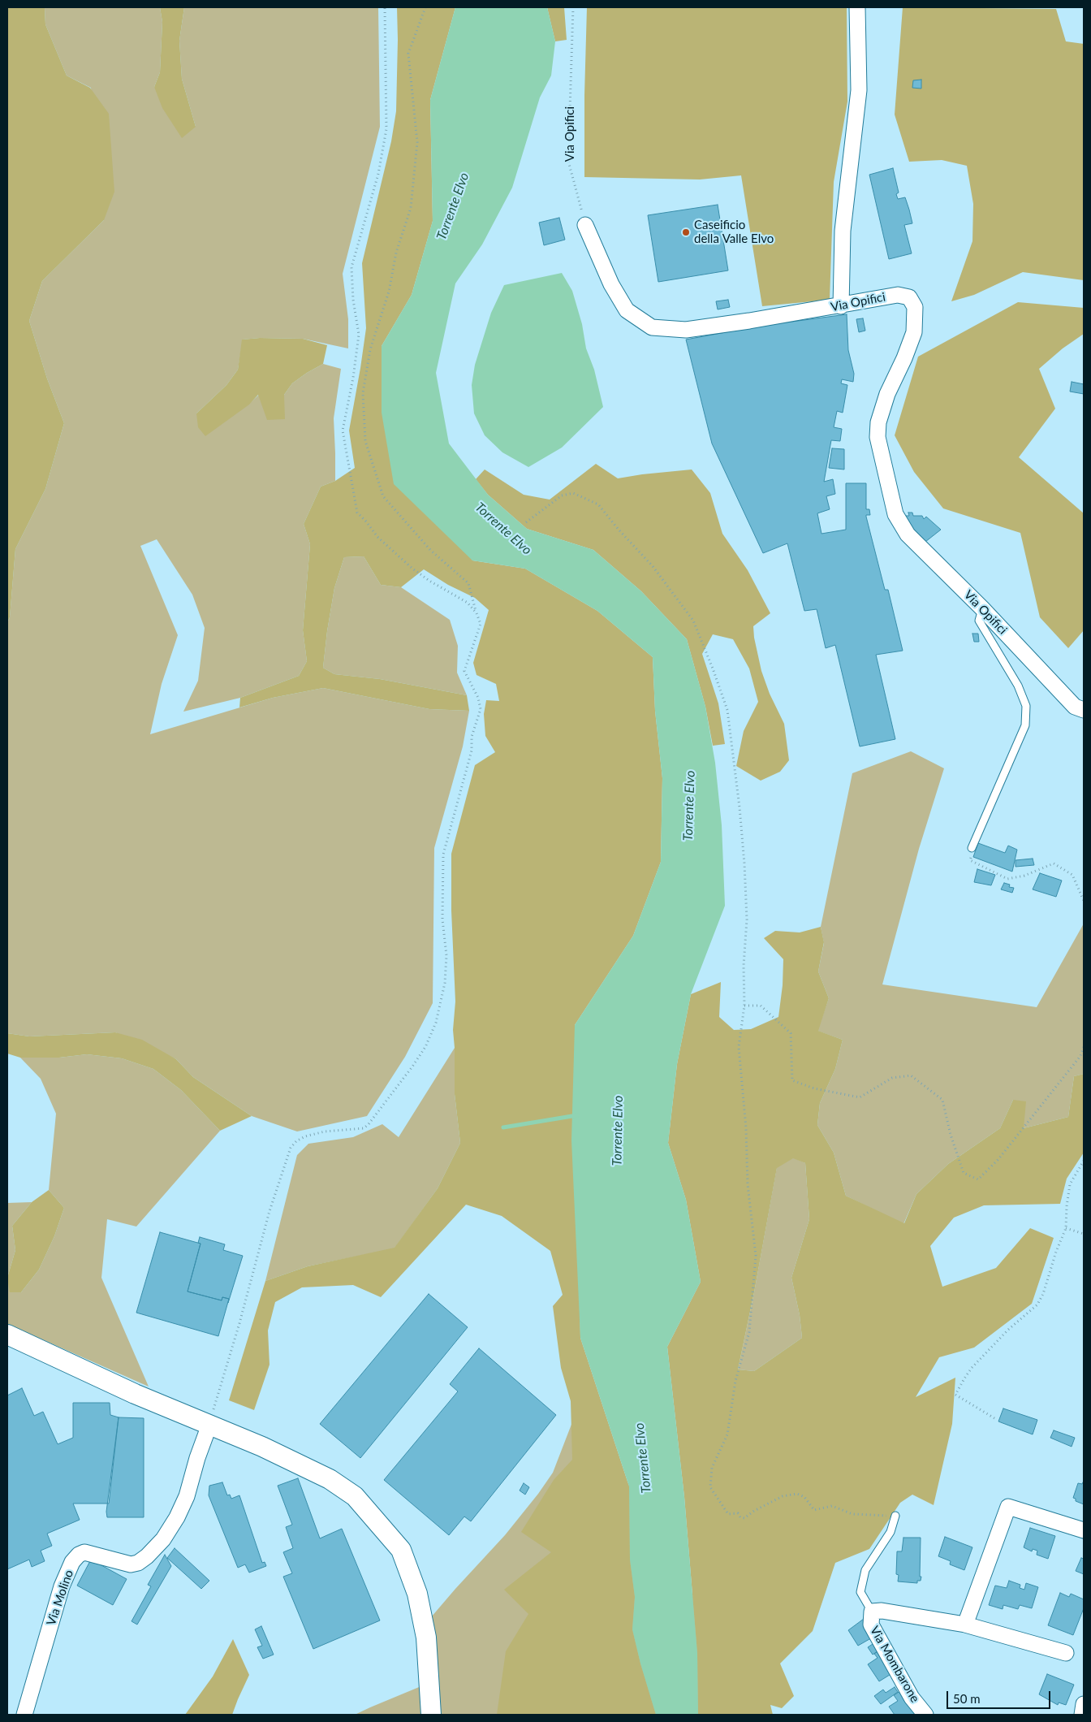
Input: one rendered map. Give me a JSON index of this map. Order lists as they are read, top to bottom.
{
  "streets": {
    "street": ["Via Opifici", "Via Molino", "Via Mombarone"]
  },
  "water": ["Torrente Elvo"],
  "places": ["Caseificio della Valle Elvo"],
  "scale_bar": "50 m"
}
